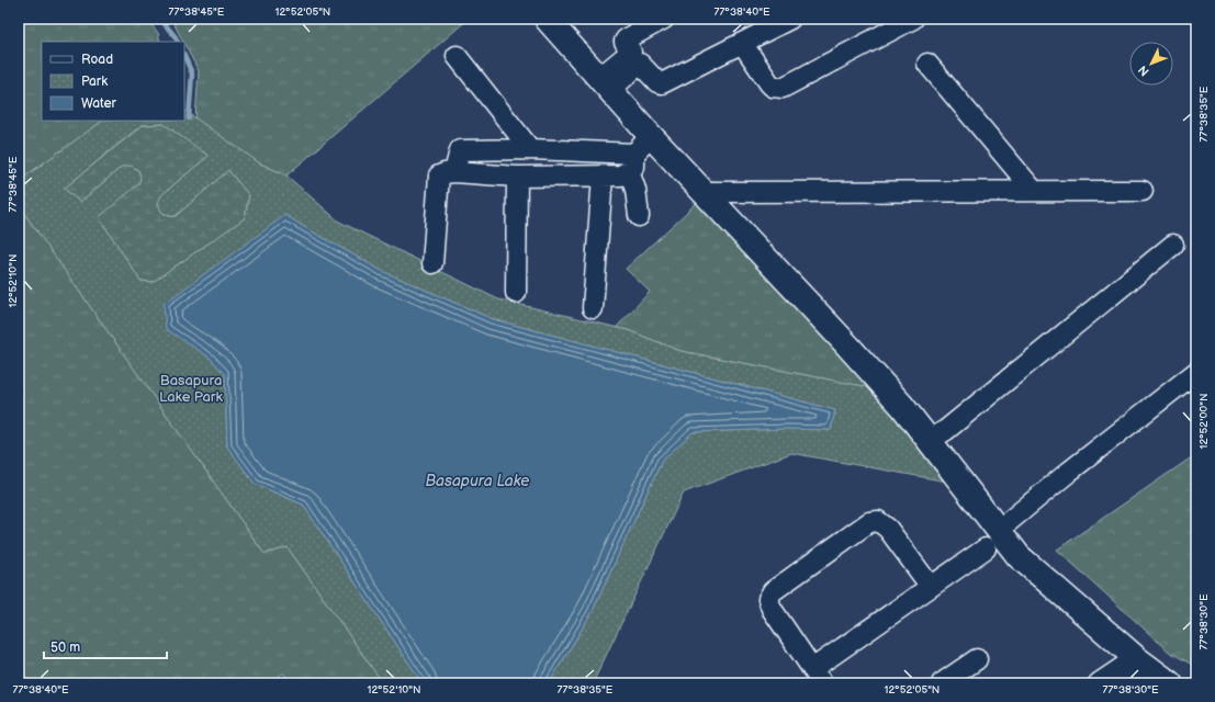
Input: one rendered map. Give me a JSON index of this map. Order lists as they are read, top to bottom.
{
  "water": ["Basapura Lake"],
  "parks": ["Basapura Lake Park"],
  "legend": ["Road", "Park", "Water"],
  "scale_bar": "50 m",
  "north": "bottom left",
  "coordinates": [
    "77°38'45\"E",
    "12°52'05\"N",
    "77°38'40\"E",
    "77°38'35\"E",
    "12°52'10\"N",
    "12°52'00\"N",
    "77°38'30\"E"
  ]
}
